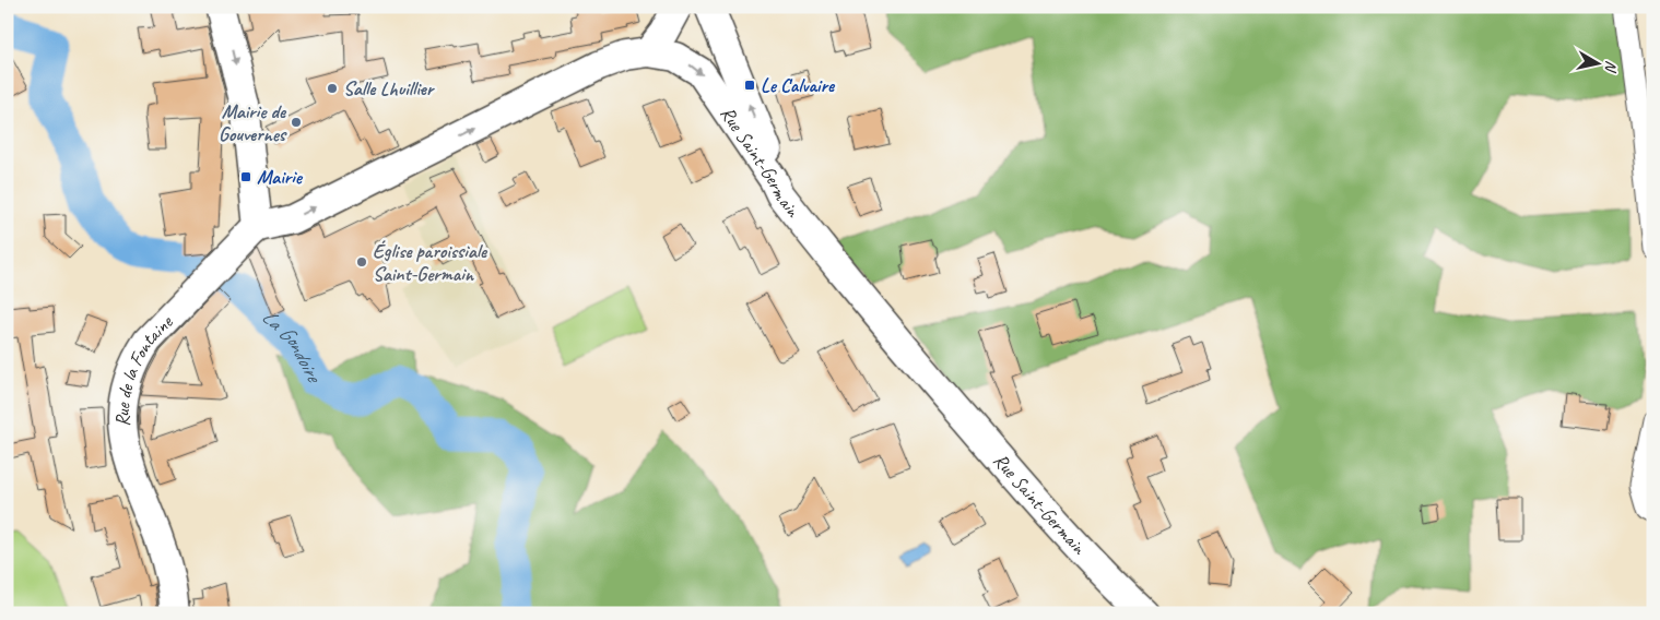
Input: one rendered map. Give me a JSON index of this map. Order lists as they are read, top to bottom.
{
  "streets": {
    "street": ["Rue Saint-Germain", "Rue de la Fontaine"]
  },
  "crossings": [
    ["Rue Saint-Germain", "Rue de la Fontaine"]
  ],
  "one_way": ["Rue Saint-Germain"],
  "water": ["La Gondoire"],
  "places": {
    "transit": ["Le Calvaire", "Mairie"],
    "other": ["Salle Lhuillier", "Mairie de Gouvernes", "Église paroissiale Saint-Germain"]
  },
  "north": "right"
}
